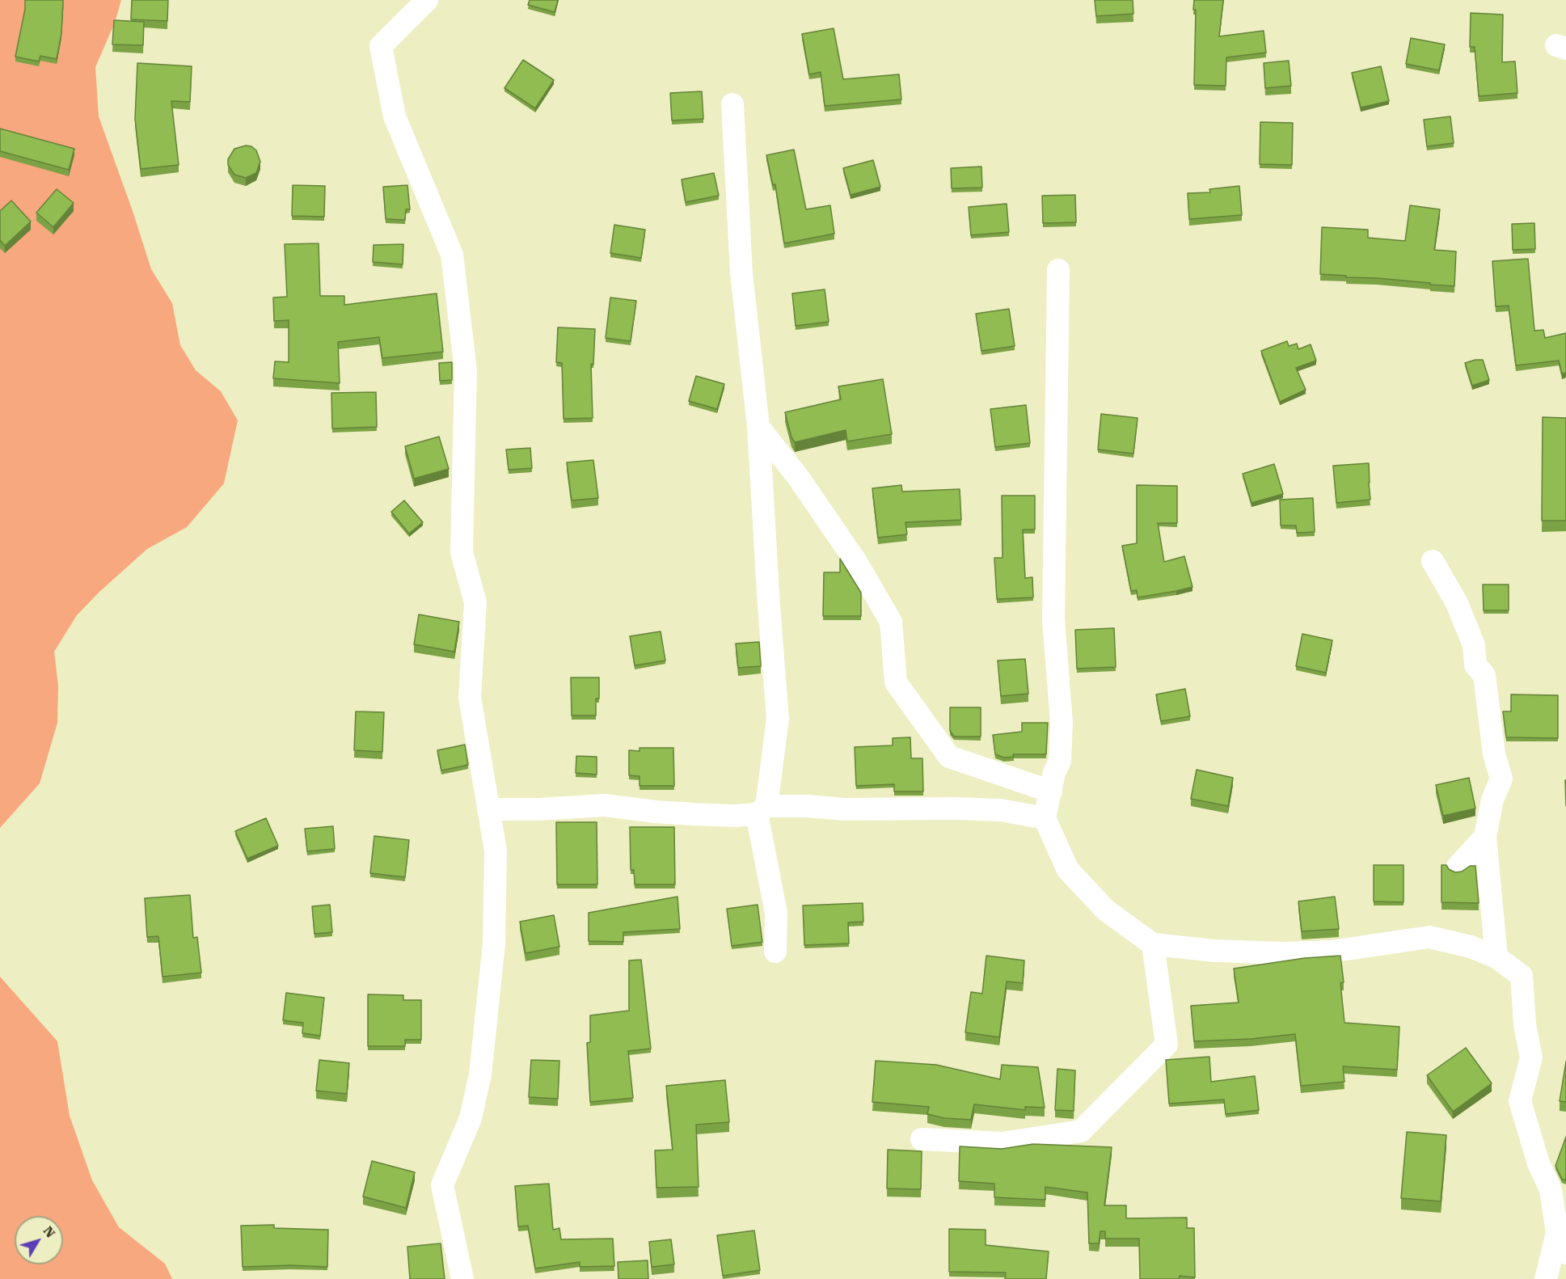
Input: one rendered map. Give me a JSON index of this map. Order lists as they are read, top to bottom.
{
  "north": "top right"
}
